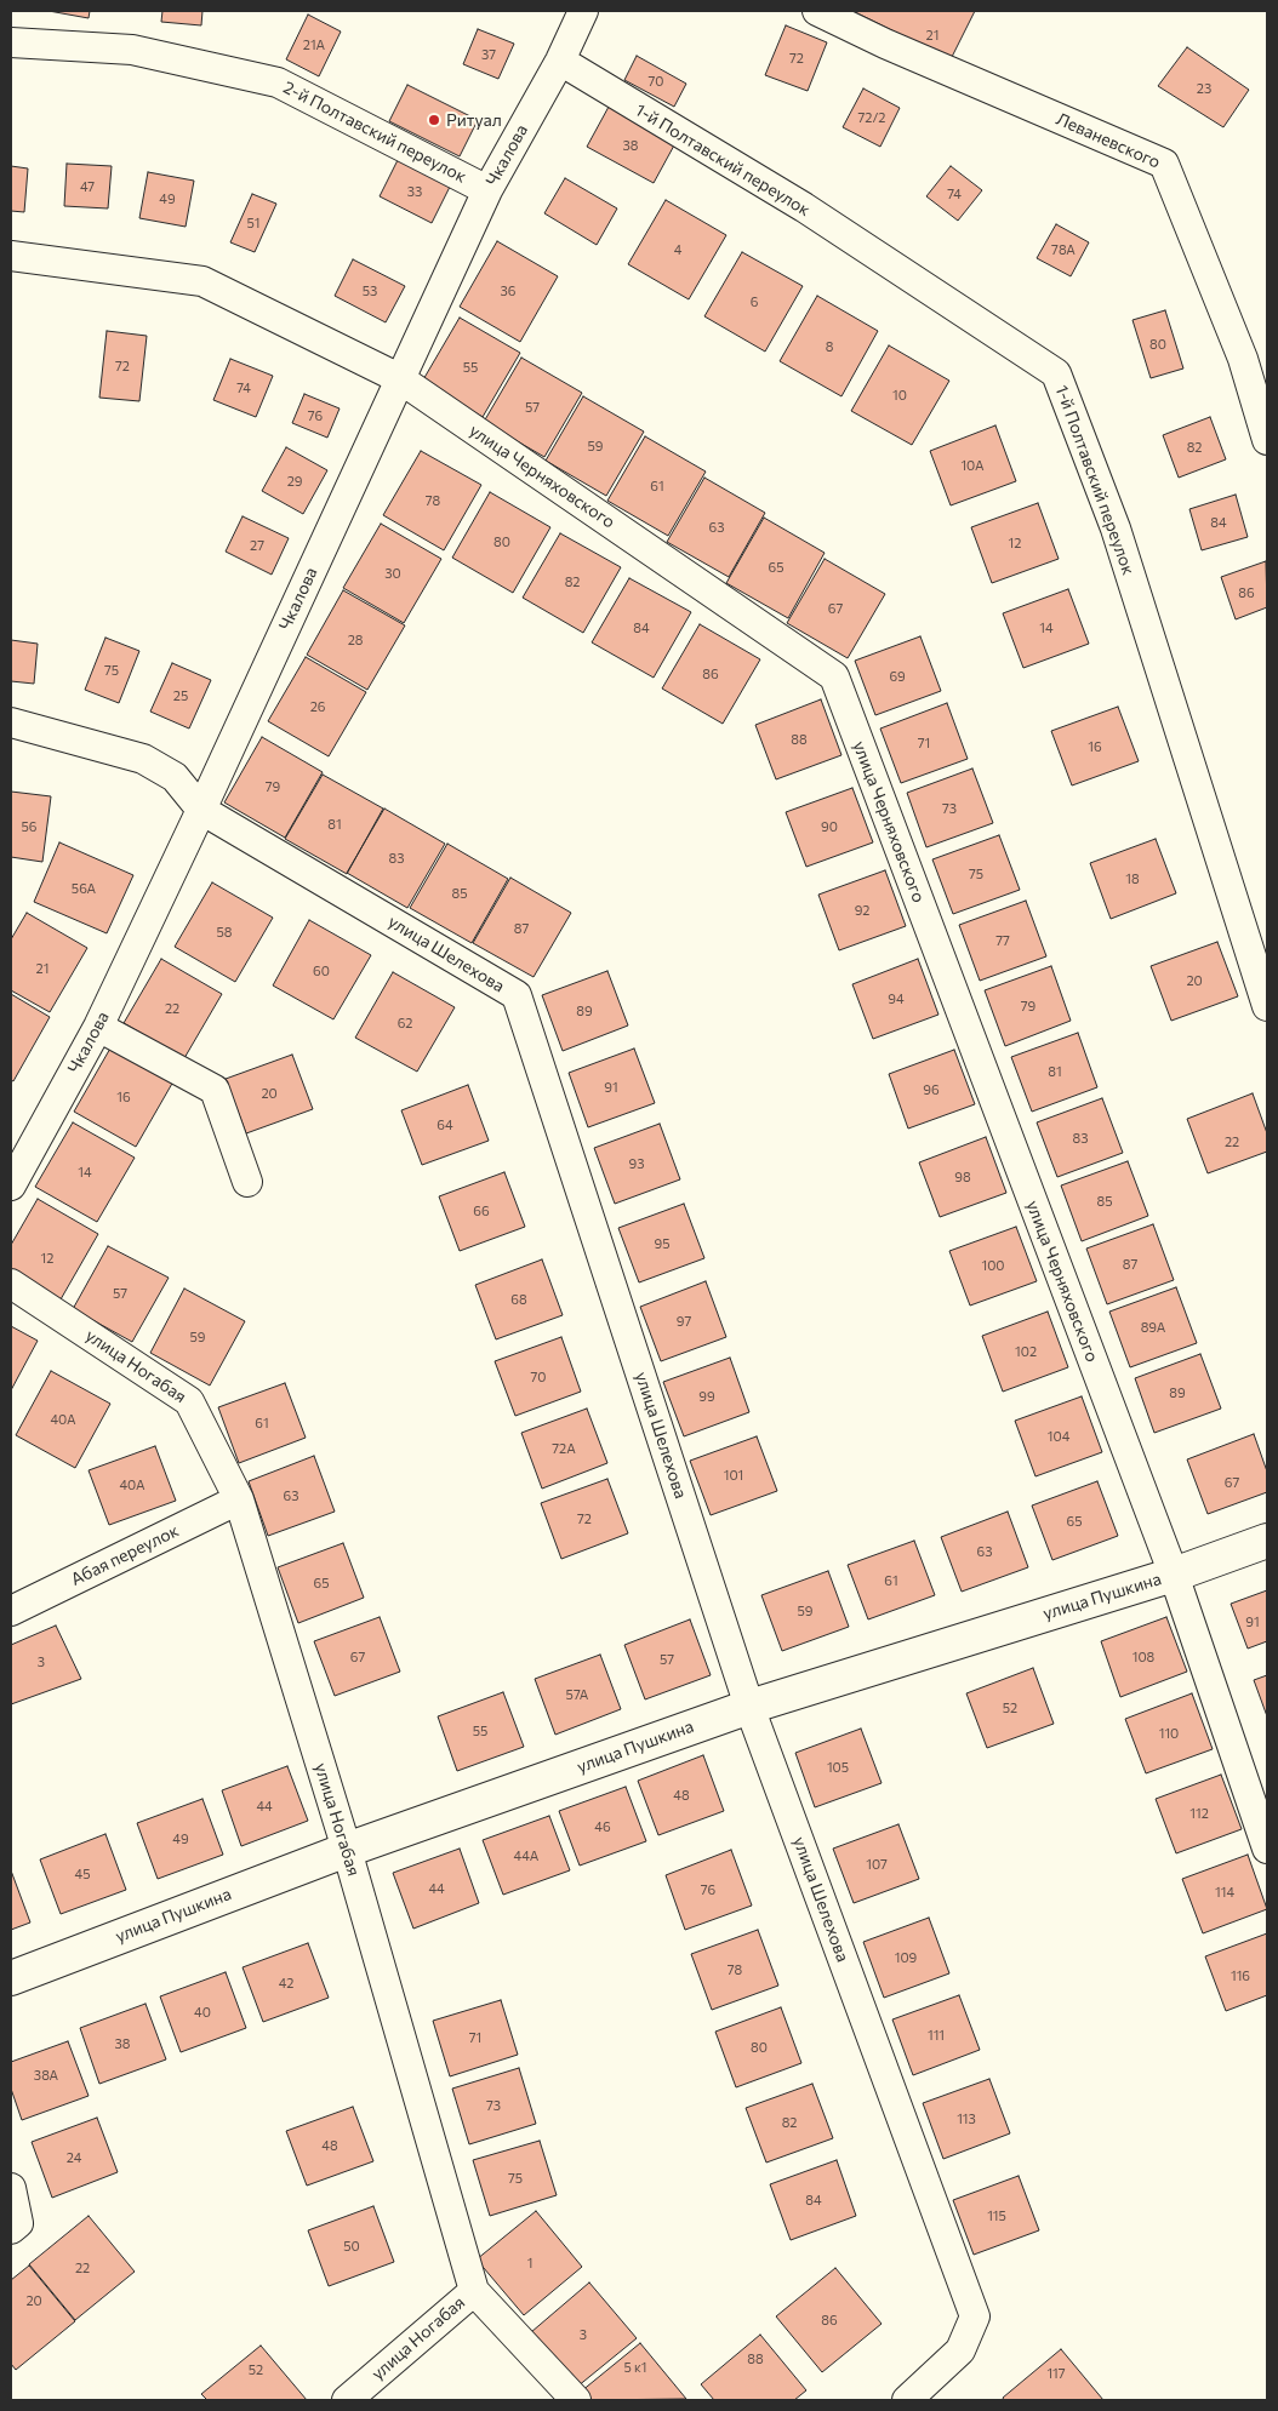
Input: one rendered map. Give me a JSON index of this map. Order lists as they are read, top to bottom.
{
  "streets": {
    "street": [
      "2-й Полтавский переулок",
      "Леваневского",
      "Чкалова",
      "1-й Полтавский переулок",
      "улица Черняховского",
      "улица Шелехова",
      "улица Ногабая",
      "Абая переулок",
      "улица Пушкина"
    ]
  },
  "crossings": [
    ["2-й Полтавский переулок", "Чкалова"],
    ["Чкалова", "1-й Полтавский переулок"],
    ["Чкалова", "улица Черняховского"],
    ["Чкалова", "улица Шелехова"],
    ["улица Черняховского", "улица Пушкина"],
    ["улица Шелехова", "улица Пушкина"],
    ["улица Ногабая", "Абая переулок"],
    ["улица Ногабая", "улица Пушкина"]
  ],
  "places": ["Ритуал"],
  "house_numbers": [
    "21",
    "21А",
    "37",
    "72",
    "70",
    "23",
    "72/2",
    "38",
    "47",
    "33",
    "74",
    "49",
    "51",
    "4",
    "78А",
    "53",
    "36",
    "6",
    "80",
    "8",
    "72",
    "55",
    "74",
    "10",
    "57",
    "76",
    "59",
    "82",
    "10А",
    "29",
    "61",
    "78",
    "84",
    "63",
    "80",
    "12",
    "27",
    "65",
    "30",
    "82",
    "86",
    "67",
    "84",
    "14",
    "28",
    "75",
    "86",
    "69",
    "25",
    "26",
    "88",
    "71",
    "16",
    "79",
    "73",
    "81",
    "56",
    "90",
    "83",
    "75",
    "18",
    "56А",
    "85",
    "92",
    "87",
    "58",
    "77",
    "21",
    "60",
    "20",
    "94",
    "79",
    "22",
    "89",
    "62",
    "81",
    "91",
    "96",
    "20",
    "16",
    "64",
    "83",
    "22",
    "93",
    "14",
    "98",
    "85",
    "66",
    "95",
    "12",
    "87",
    "100",
    "57",
    "68",
    "97",
    "89А",
    "59",
    "102",
    "70",
    "89",
    "99",
    "40А",
    "61",
    "104",
    "72А",
    "101",
    "67",
    "40А",
    "63",
    "72",
    "65",
    "63",
    "61",
    "65",
    "59",
    "91",
    "67",
    "108",
    "57",
    "3",
    "57А",
    "52",
    "55",
    "110",
    "105",
    "48",
    "44",
    "112",
    "46",
    "49",
    "44А",
    "107",
    "45",
    "44",
    "76",
    "114",
    "109",
    "78",
    "116",
    "42",
    "40",
    "111",
    "71",
    "38",
    "80",
    "38А",
    "73",
    "113",
    "82",
    "48",
    "24",
    "75",
    "84",
    "115",
    "50",
    "1",
    "22",
    "20",
    "86",
    "3",
    "88",
    "5 к1",
    "52",
    "117"
  ]
}
